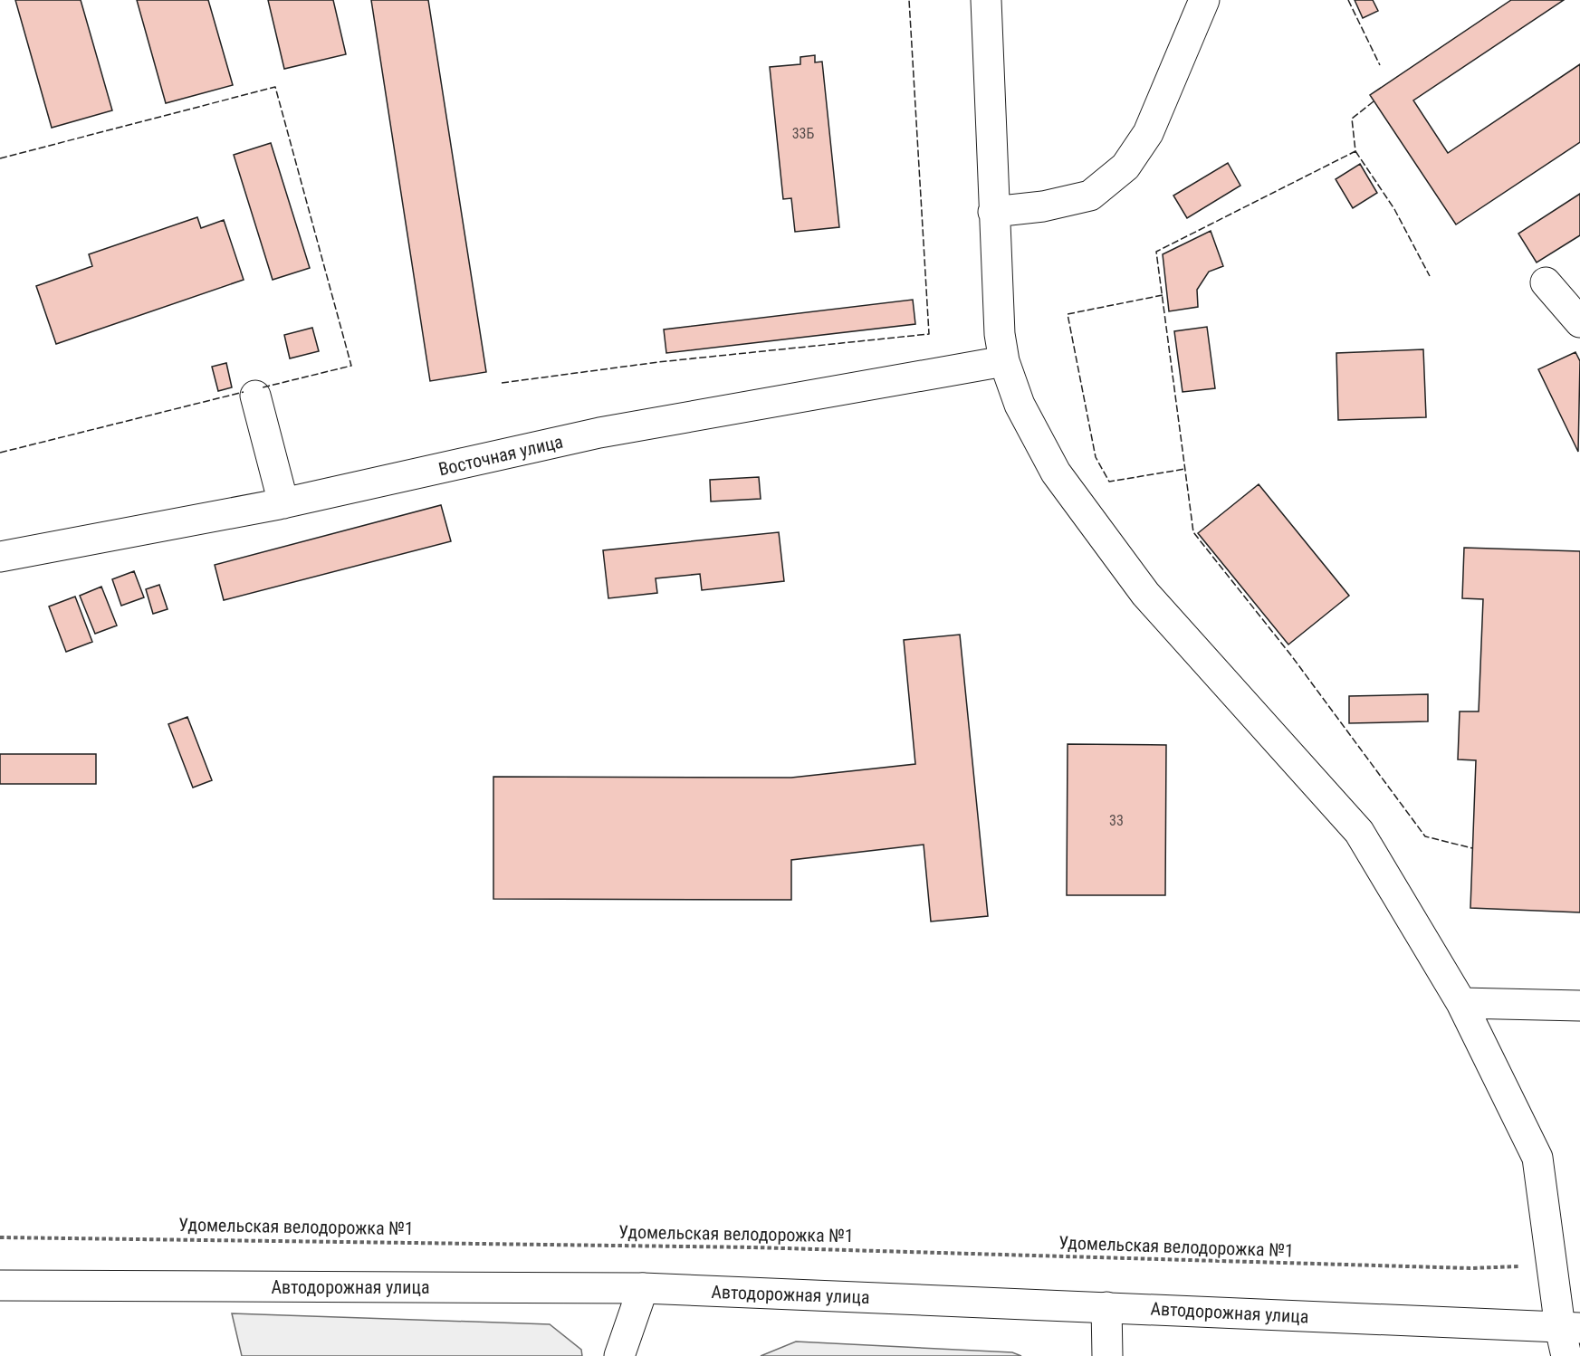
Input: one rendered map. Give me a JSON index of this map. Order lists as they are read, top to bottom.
{
  "streets": {
    "street": ["Восточная улица", "Автодорожная улица"],
    "path": ["Удомельская велодорожка №1"]
  },
  "house_numbers": ["33Б", "33"]
}
